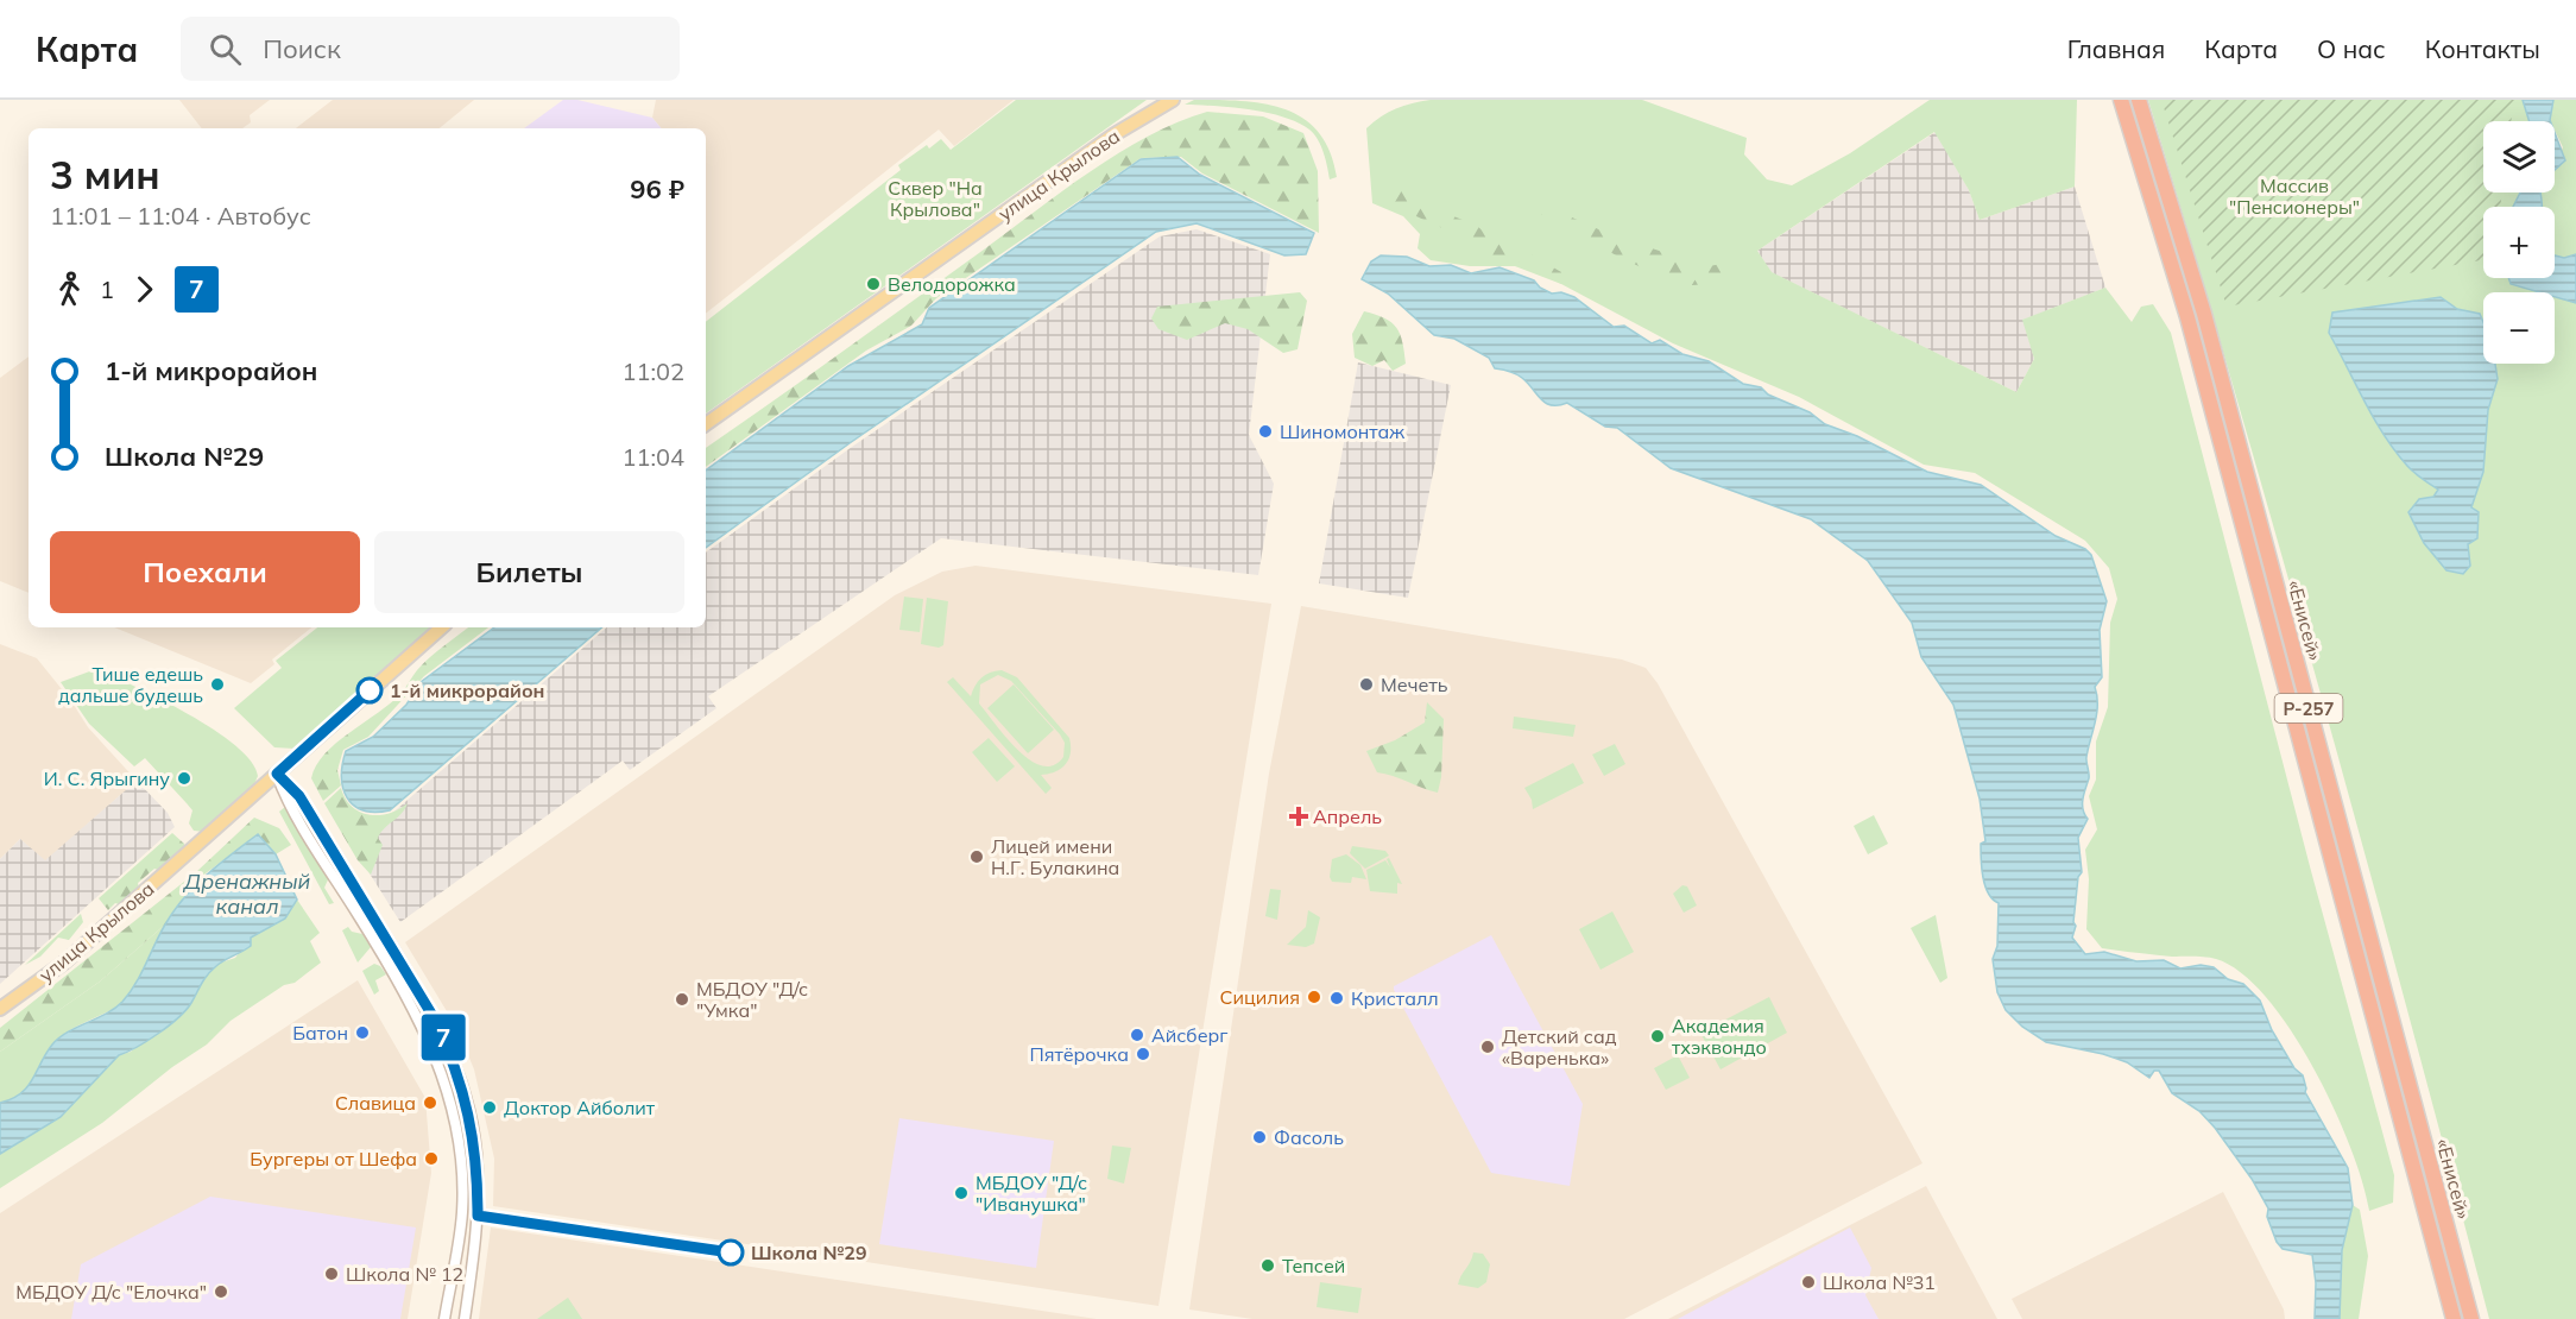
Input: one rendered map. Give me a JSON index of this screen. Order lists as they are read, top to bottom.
{
  "streets": {
    "highway": ["«Енисей»", "Р-257"],
    "main road": ["улица Крылова"]
  },
  "water": ["Дренажный канал"],
  "parks": ["Массив \"Пенсионеры\"", "Сквер \"На Крылова\""],
  "places": {
    "other": [
      "Велодорожка",
      "Шиномонтаж",
      "Тише едешь дальше будешь",
      "Мечеть",
      "1-й микрорайон",
      "И. С. Ярыгину",
      "Лицей имени Н.Г. Булакина",
      "Сицилия",
      "Кристалл",
      "МБДОУ \"Д/с \"Умка\"",
      "Батон",
      "Айсберг",
      "Академия тхэквондо",
      "Детский сад «Варенька»",
      "Пятёрочка",
      "Славица",
      "Доктор Айболит",
      "Фасоль",
      "Бургеры от Шефа",
      "МБДОУ \"Д/с \"Иванушка\"",
      "Школа №29",
      "Тепсей",
      "Школа № 12",
      "Школа №31",
      "МБДОУ Д/с \"Елочка\""
    ],
    "health": ["Апрель"]
  },
  "lines": ["bus line 7"],
  "page": {
    "header": "Карта",
    "search": "Поиск",
    "nav": [
      "Главная",
      "Карта",
      "О нас",
      "Контакты"
    ],
    "on_map": "7",
    "map_buttons": ["+", "−"],
    "heading": ["3 мин", "11:01 – 11:04 · Автобус", "96 ₽"],
    "legs": ["1", "7"],
    "list": [
      {
        "name": "1-й микрорайон",
        "value": "11:02"
      },
      {
        "name": "Школа №29",
        "value": "11:04"
      }
    ],
    "buttons": ["Поехали", "Билеты"]
  }
}
